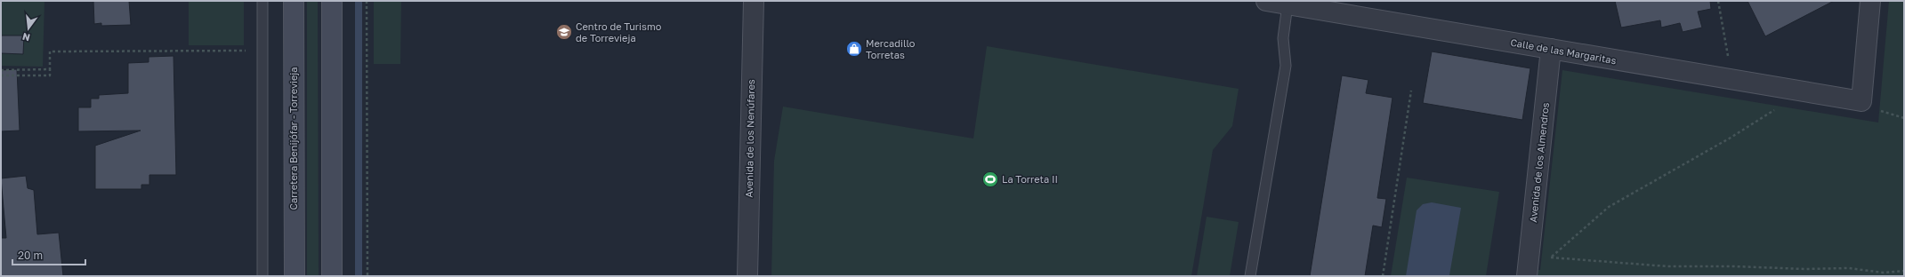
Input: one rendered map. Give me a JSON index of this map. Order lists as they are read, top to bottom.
{
  "streets": {
    "main road": ["Carretera Benijófar - Torrevieja"],
    "street": ["Calle de las Margaritas", "Avenida de los Nenúfares", "Avenida de los Almendros"]
  },
  "crossings": [
    ["Calle de las Margaritas", "Avenida de los Almendros"]
  ],
  "places": {
    "school or university": ["Centro de Turismo de Torrevieja"],
    "shop": ["Mercadillo Torretas"],
    "sports": ["La Torreta II"]
  },
  "scale_bar": "20 m",
  "north": "bottom"
}
